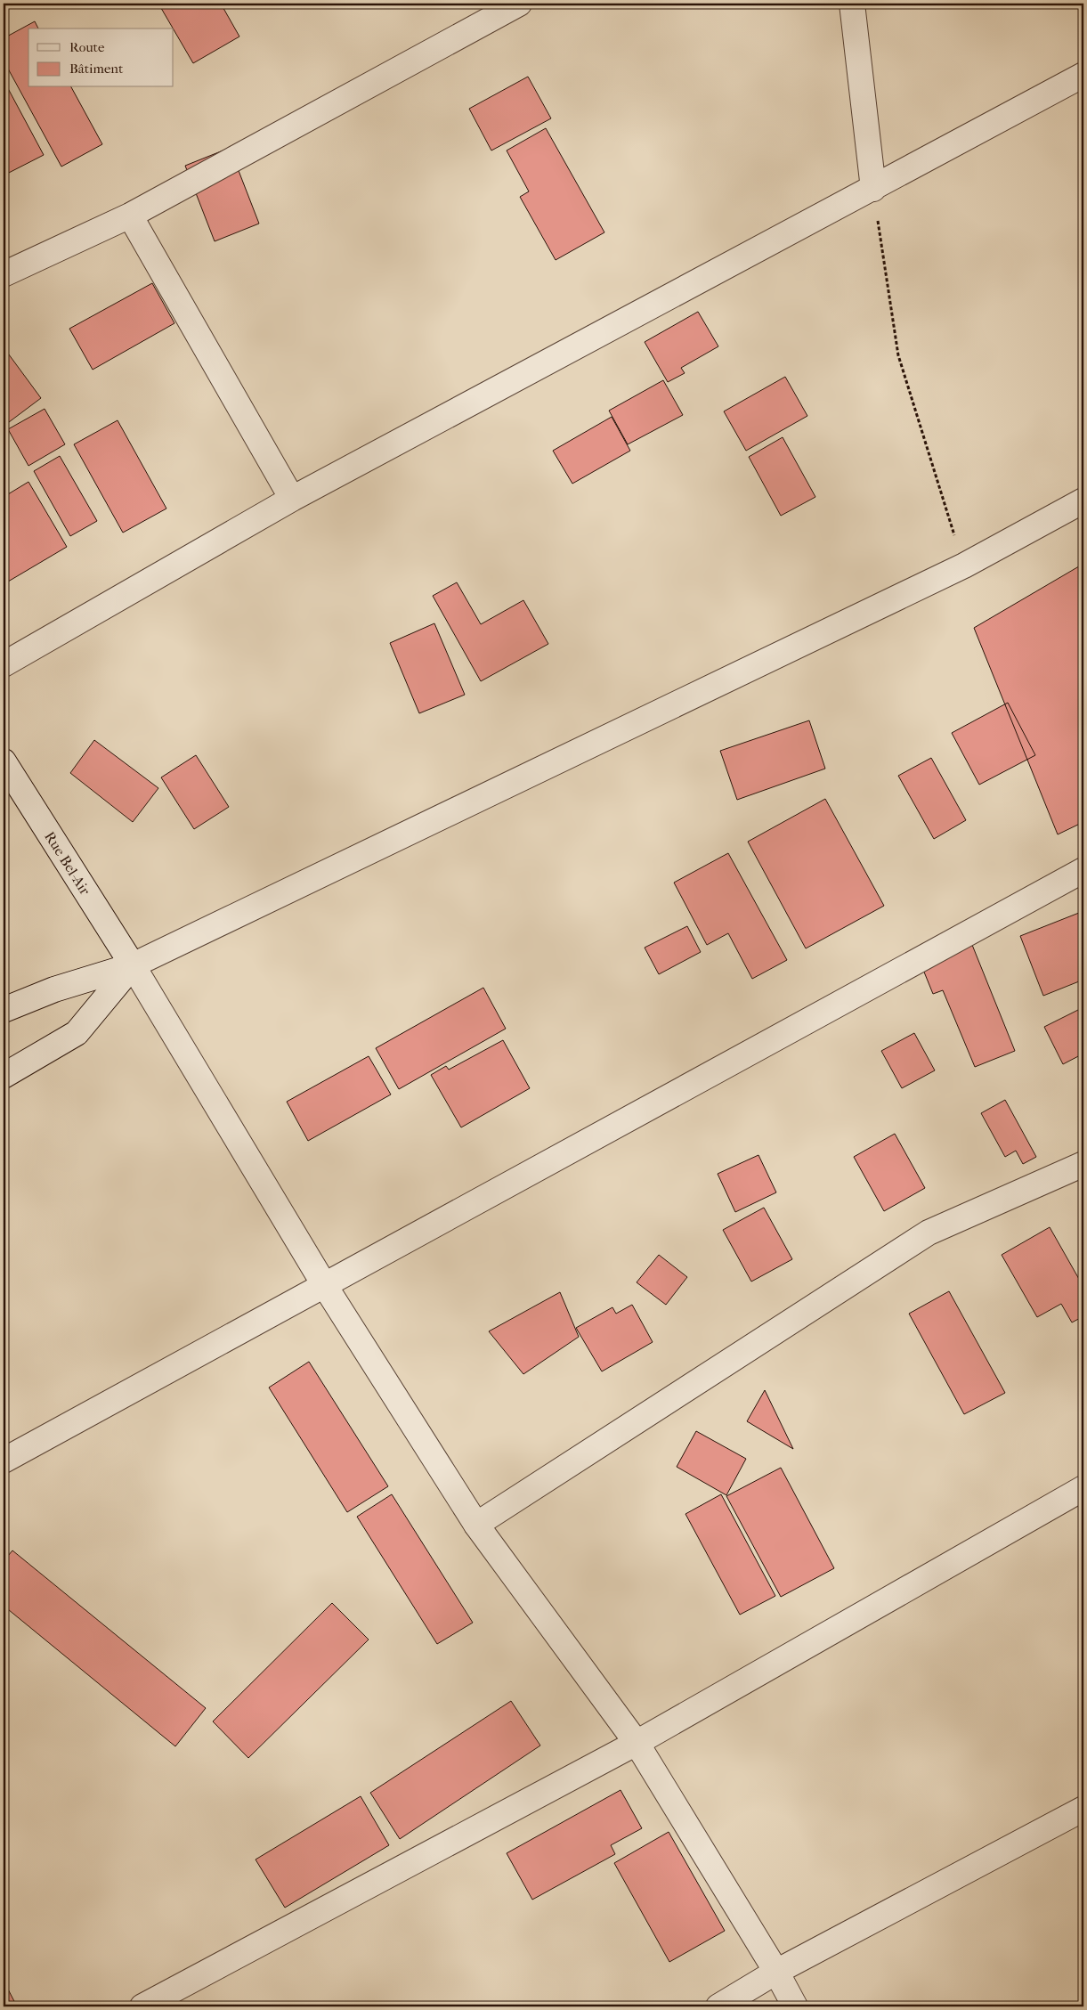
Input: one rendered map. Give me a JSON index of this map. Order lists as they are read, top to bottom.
{
  "streets": {
    "street": ["Rue Bel-Air"]
  },
  "legend": ["Route", "Bâtiment"]
}
